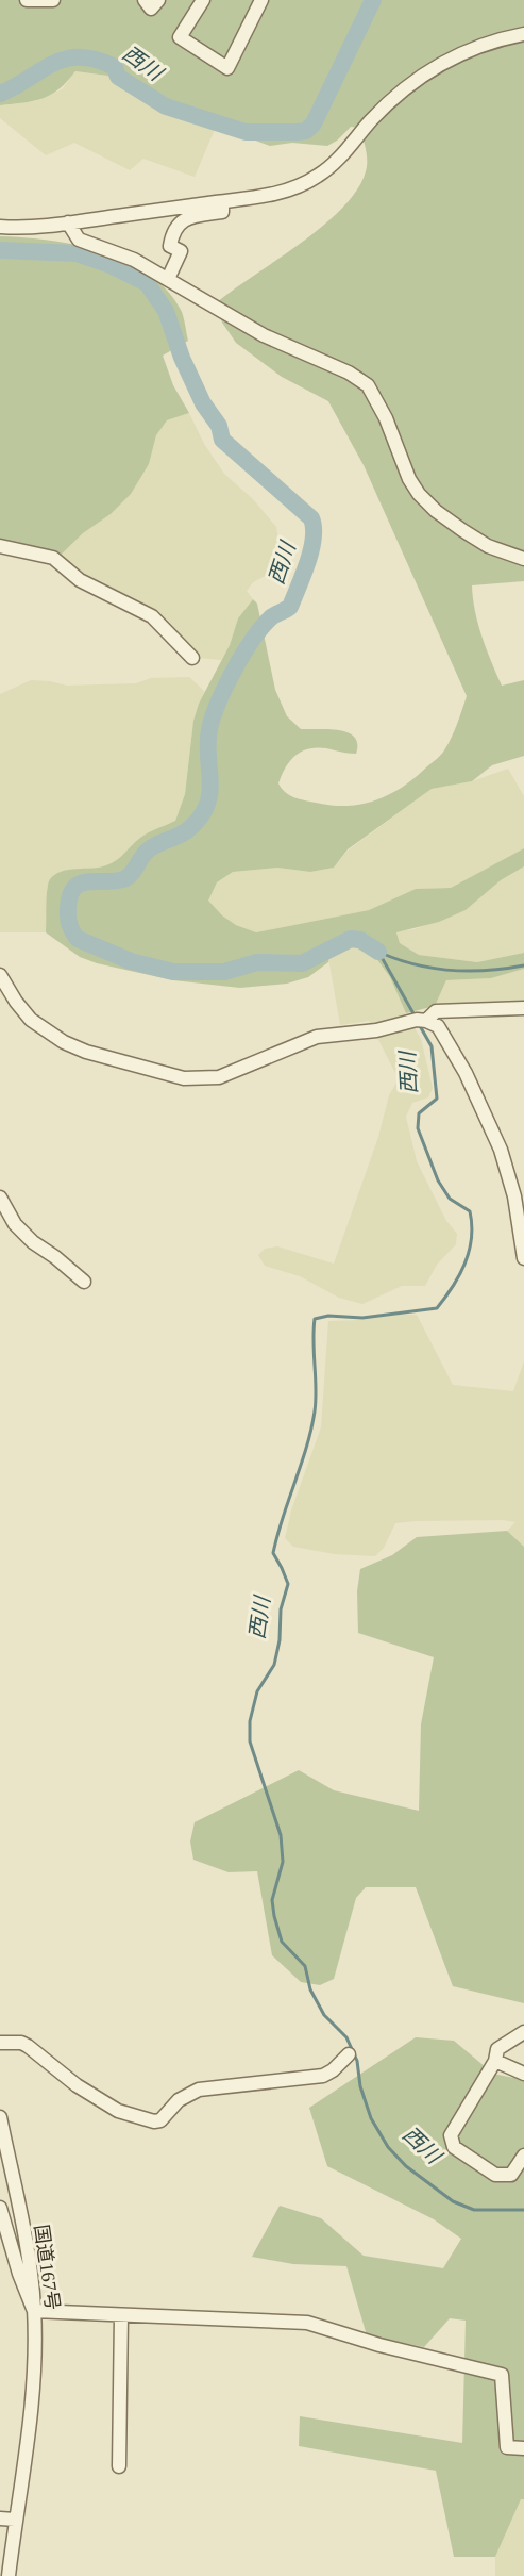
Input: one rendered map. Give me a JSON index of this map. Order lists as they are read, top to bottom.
{
  "streets": {
    "street": ["国道167号"]
  },
  "water": ["西川"]
}
